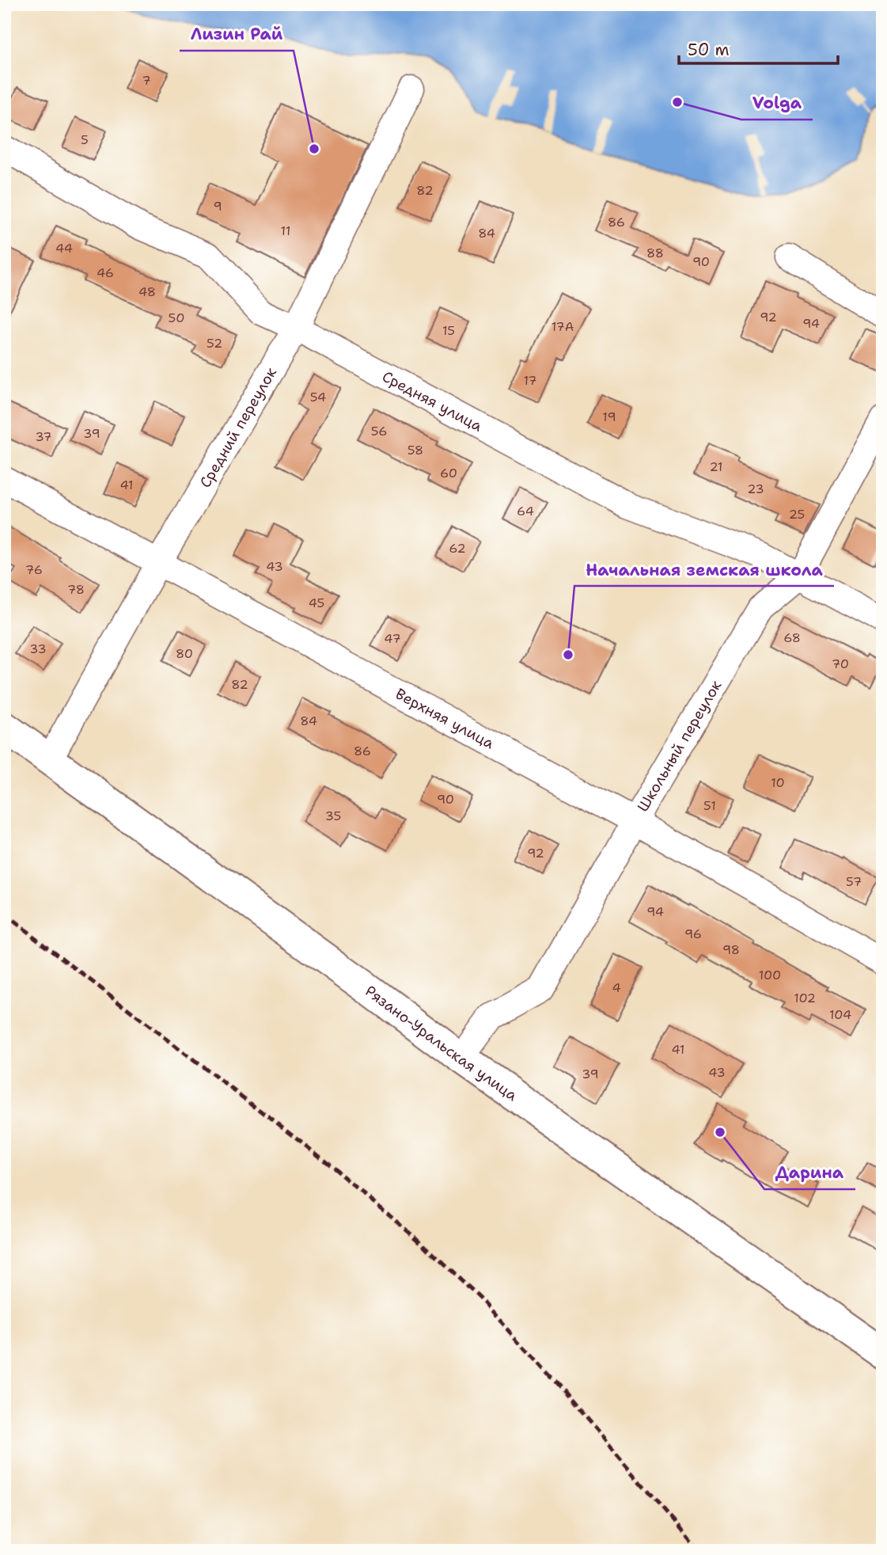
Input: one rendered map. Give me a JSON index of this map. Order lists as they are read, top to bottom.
{
  "streets": {
    "main road": ["Рязано-Уральская улица"],
    "street": [
      "Средняя улица",
      "Средний переулок",
      "Верхняя улица",
      "Школьный переулок"
    ]
  },
  "crossings": [
    ["Средняя улица", "Средний переулок"],
    ["Средняя улица", "Школьный переулок"],
    ["Средний переулок", "Верхняя улица"],
    ["Средний переулок", "Рязано-Уральская улица"],
    ["Верхняя улица", "Школьный переулок"],
    ["Школьный переулок", "Рязано-Уральская улица"]
  ],
  "places": [
    "Volga",
    "Лизин Рай",
    "Начальная земская школа",
    "Дарина"
  ],
  "house_numbers": [
    "7",
    "5",
    "82",
    "9",
    "86",
    "11",
    "84",
    "44",
    "88",
    "90",
    "46",
    "48",
    "92",
    "50",
    "94",
    "17А",
    "15",
    "52",
    "17",
    "54",
    "19",
    "56",
    "39",
    "37",
    "58",
    "21",
    "60",
    "41",
    "23",
    "64",
    "25",
    "62",
    "43",
    "76",
    "78",
    "45",
    "68",
    "47",
    "33",
    "80",
    "70",
    "82",
    "84",
    "86",
    "10",
    "90",
    "51",
    "35",
    "92",
    "57",
    "94",
    "96",
    "98",
    "100",
    "4",
    "102",
    "104",
    "41",
    "43",
    "39"
  ],
  "scale_bar": "50 m"
}
